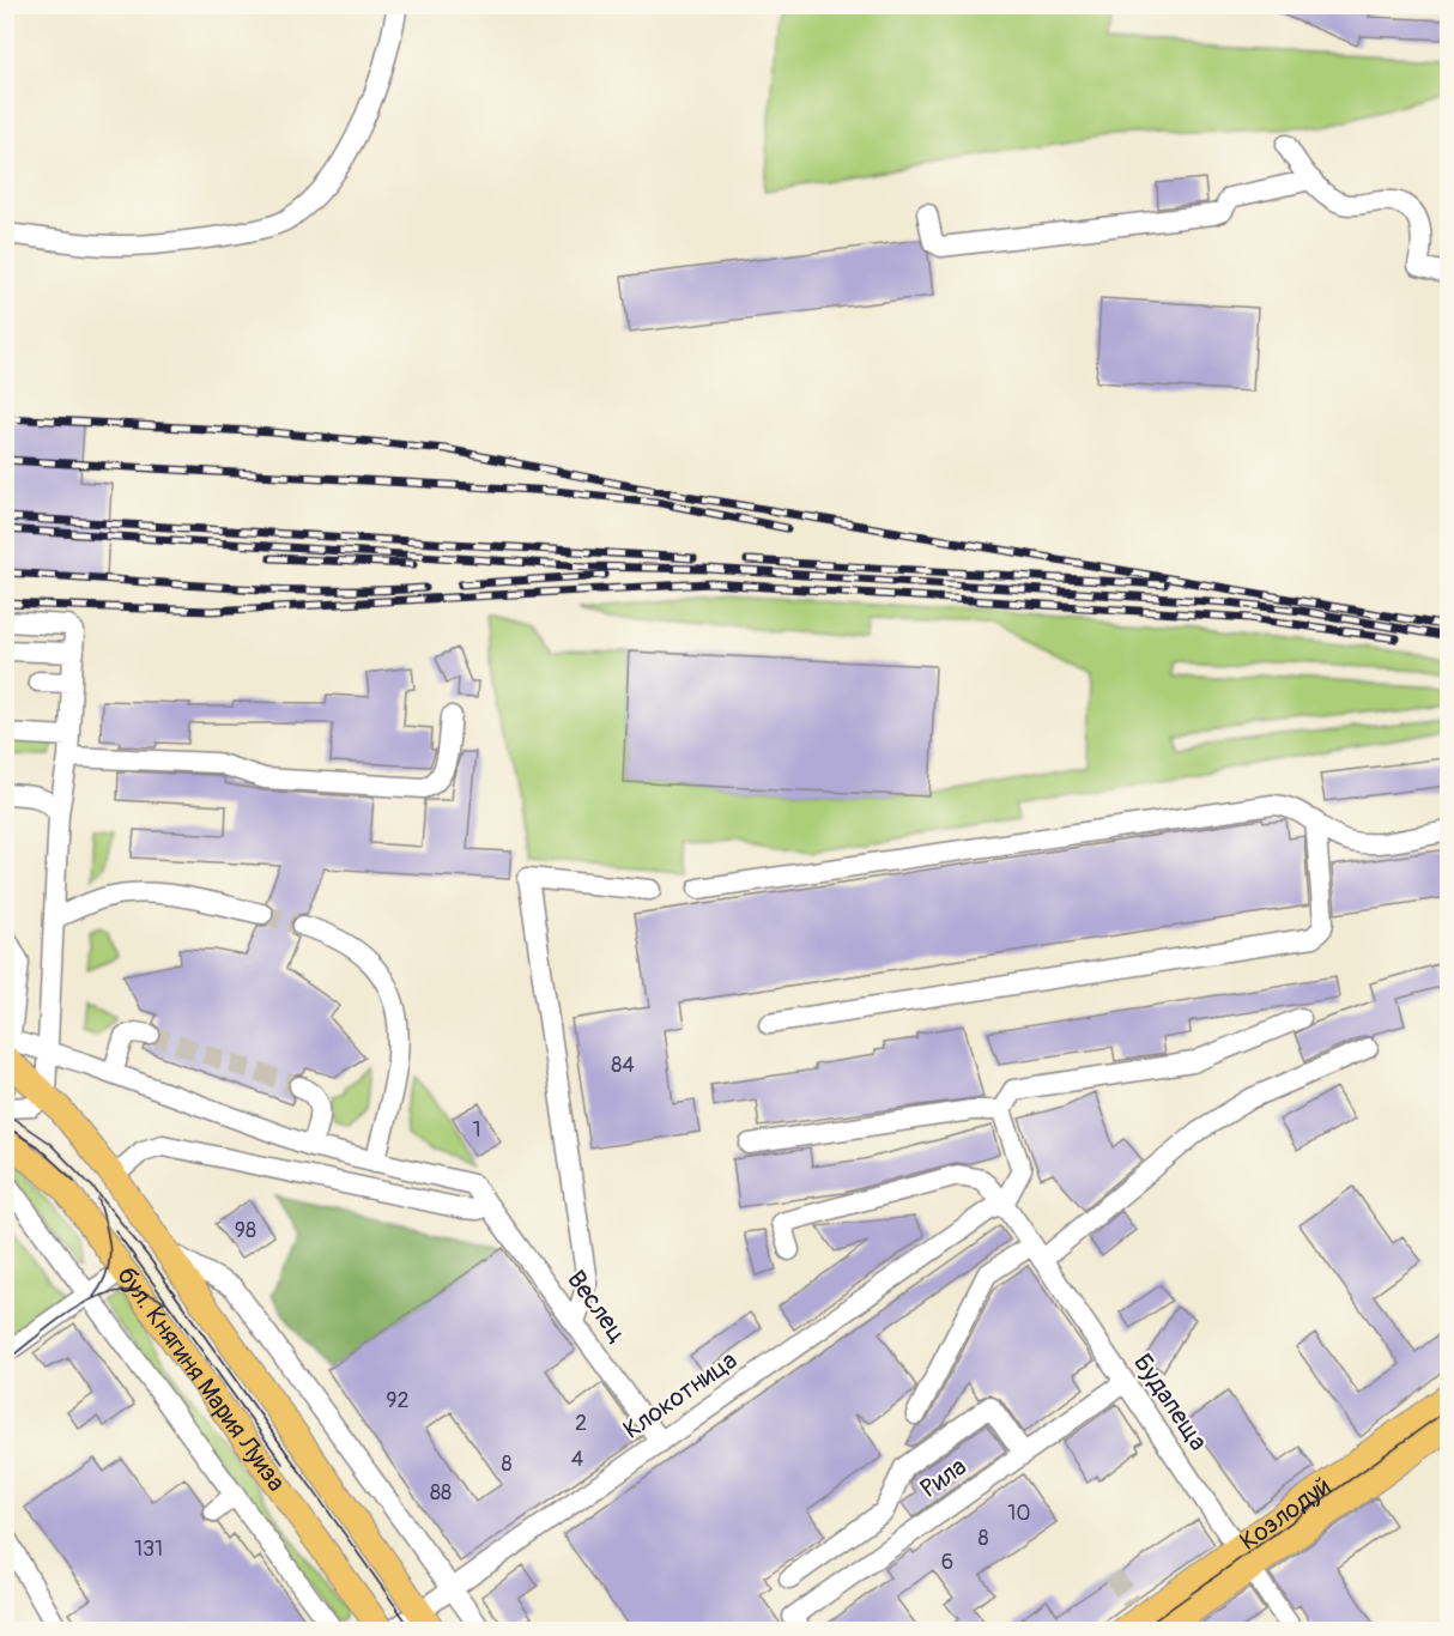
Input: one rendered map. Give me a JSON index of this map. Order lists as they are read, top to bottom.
{
  "streets": {
    "main road": ["бул. Княгиня Мария Луиза", "Козлодуй"],
    "street": [
      "Веслец",
      "Клокотница",
      "Будапеща",
      "Рила"
    ]
  },
  "crossings": [
    ["Веслец", "бул. Княгиня Мария Луиза"],
    ["Веслец", "Клокотница"],
    ["бул. Княгиня Мария Луиза", "Клокотница"],
    ["Клокотница", "Будапеща"],
    ["Будапеща", "Рила"],
    ["Будапеща", "Козлодуй"]
  ],
  "house_numbers": [
    "84",
    "1",
    "98",
    "92",
    "2",
    "4",
    "8",
    "88",
    "10",
    "8",
    "131",
    "6"
  ]
}
